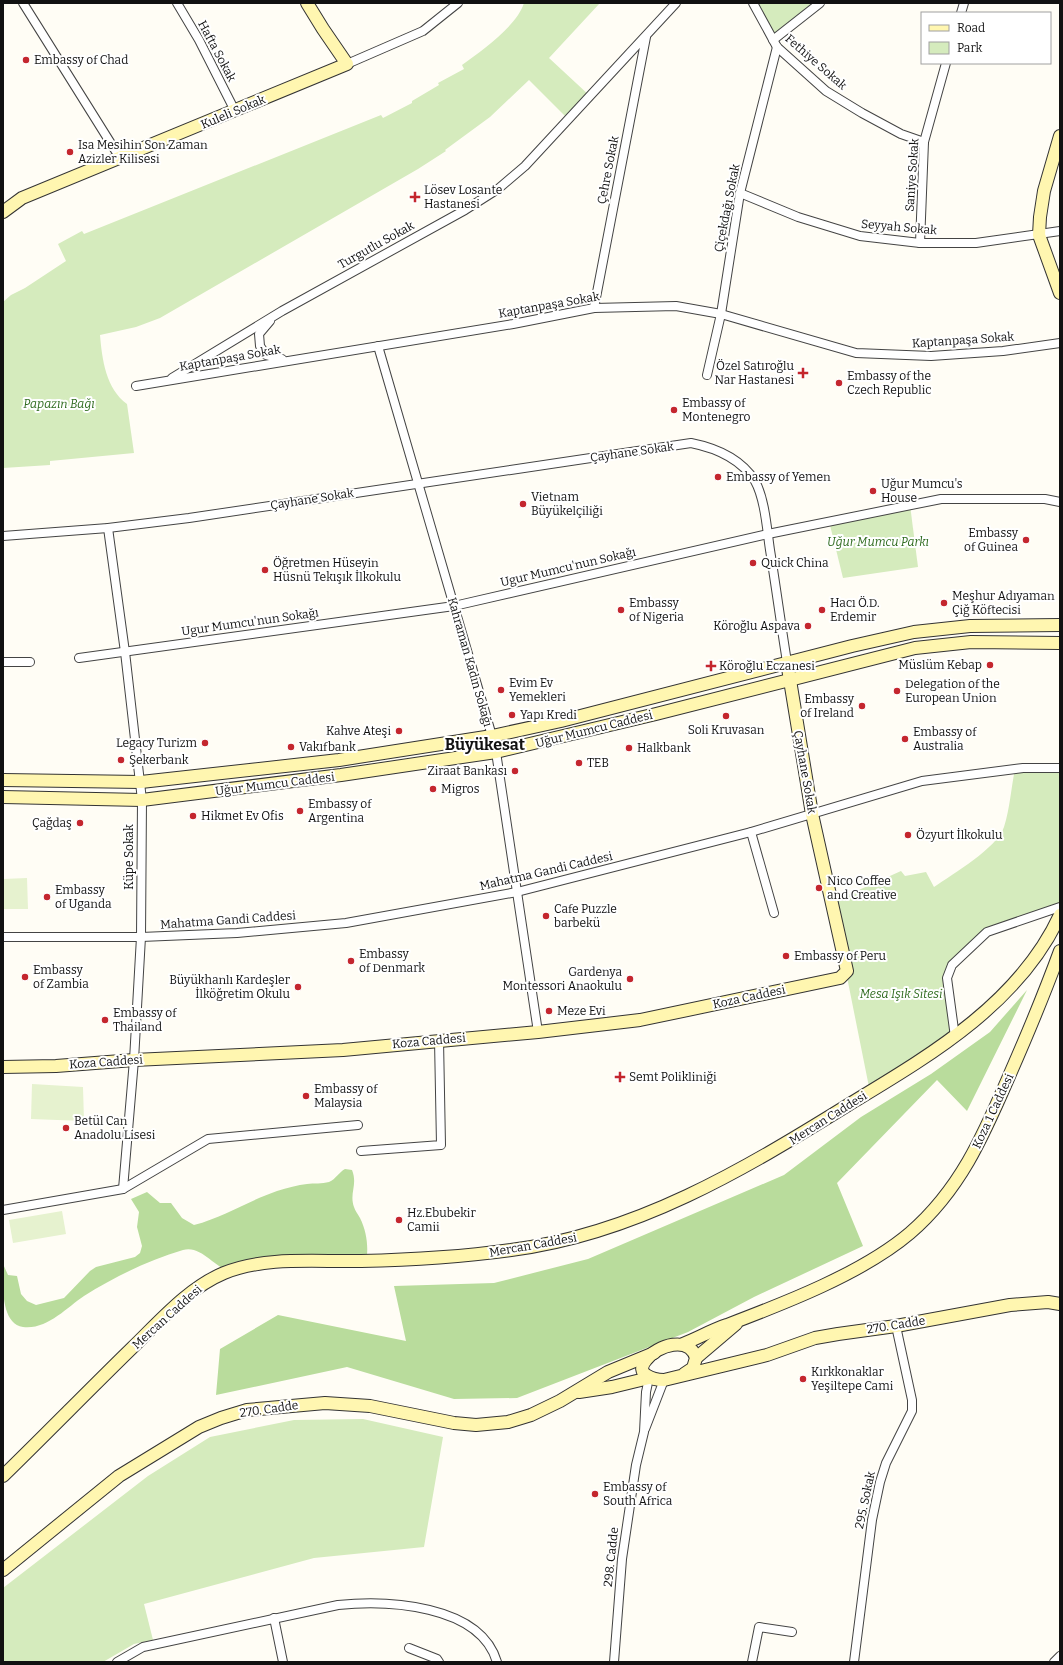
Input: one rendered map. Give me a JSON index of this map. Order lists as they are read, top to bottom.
{
  "streets": {
    "main road": [
      "Kuleli Sokak",
      "Çayhane Sokak",
      "Kahraman Kadın Sokağı",
      "Uğur Mumcu Caddesi",
      "Koza Caddesi",
      "Koza 1 Caddesi",
      "Mercan Caddesi",
      "270. Cadde"
    ],
    "street": [
      "Hafta Sokak",
      "Fethiye Sokak",
      "Çehre Sokak",
      "Saniye Sokak",
      "Çiçekdağı Sokak",
      "Seyyah Sokak",
      "Turgutlu Sokak",
      "Kaptanpaşa Sokak",
      "Ugur Mumcu'nun Sokağı",
      "Küpe Sokak",
      "Mahatma Gandi Caddesi",
      "295. Sokak",
      "298. Cadde"
    ]
  },
  "crossings": [
    ["Hafta Sokak", "Kuleli Sokak"],
    ["Fethiye Sokak", "Saniye Sokak"],
    ["Fethiye Sokak", "Çiçekdağı Sokak"],
    ["Çehre Sokak", "Turgutlu Sokak"],
    ["Çehre Sokak", "Kaptanpaşa Sokak"],
    ["Saniye Sokak", "Seyyah Sokak"],
    ["Çiçekdağı Sokak", "Seyyah Sokak"],
    ["Çiçekdağı Sokak", "Kaptanpaşa Sokak"],
    ["Turgutlu Sokak", "Kaptanpaşa Sokak"],
    ["Kaptanpaşa Sokak", "Kahraman Kadın Sokağı"],
    ["Çayhane Sokak", "Ugur Mumcu'nun Sokağı"],
    ["Çayhane Sokak", "Kahraman Kadın Sokağı"],
    ["Çayhane Sokak", "Uğur Mumcu Caddesi"],
    ["Çayhane Sokak", "Küpe Sokak"],
    ["Çayhane Sokak", "Mahatma Gandi Caddesi"],
    ["Çayhane Sokak", "Koza Caddesi"],
    ["Ugur Mumcu'nun Sokağı", "Kahraman Kadın Sokağı"],
    ["Ugur Mumcu'nun Sokağı", "Küpe Sokak"],
    ["Kahraman Kadın Sokağı", "Uğur Mumcu Caddesi"],
    ["Kahraman Kadın Sokağı", "Mahatma Gandi Caddesi"],
    ["Kahraman Kadın Sokağı", "Koza Caddesi"],
    ["Uğur Mumcu Caddesi", "Küpe Sokak"],
    ["Küpe Sokak", "Mahatma Gandi Caddesi"],
    ["Küpe Sokak", "Koza Caddesi"],
    ["Koza 1 Caddesi", "270. Cadde"],
    ["270. Cadde", "295. Sokak"]
  ],
  "districts": ["Büyükesat"],
  "parks": ["Papazın Bağı", "Uğur Mumcu Parkı", "Mesa Işık Sitesi"],
  "places": {
    "other": [
      "Embassy of Chad",
      "Isa Mesihin Son Zaman Azizler Kilisesi",
      "Embassy of the Czech Republic",
      "Embassy of Montenegro",
      "Embassy of Yemen",
      "Uğur Mumcu's House",
      "Vietnam Büyükelçiliği",
      "Embassy of Guinea",
      "Quick China",
      "Öğretmen Hüseyin Hüsnü Tekışık İlkokulu",
      "Meşhur Adıyaman Çiğ Köftecisi",
      "Embassy of Nigeria",
      "Hacı Ö.D. Erdemir",
      "Köroğlu Aspava",
      "Müslüm Kebap",
      "Evim Ev Yemekleri",
      "Delegation of the European Union",
      "Embassy of Ireland",
      "Yapı Kredi",
      "Soli Kruvasan",
      "Kahve Ateşi",
      "Embassy of Australia",
      "Legacy Turizm",
      "Vakıfbank",
      "Halkbank",
      "Şekerbank",
      "TEB",
      "Ziraat Bankası",
      "Migros",
      "Embassy of Argentina",
      "Hikmet Ev Ofis",
      "Çağdaş",
      "Özyurt İlkokulu",
      "Nico Coffee and Creative",
      "Embassy of Uganda",
      "Cafe Puzzle barbekü",
      "Embassy of Peru",
      "Embassy of Denmark",
      "Embassy of Zambia",
      "Gardenya Montessori Anaokulu",
      "Büyükhanlı Kardeşler İlköğretim Okulu",
      "Meze Evi",
      "Embassy of Thailand",
      "Embassy of Malaysia",
      "Betül Can Anadolu Lisesi",
      "Hz.Ebubekir Camii",
      "Kırkkonaklar Yeşiltepe Cami",
      "Embassy of South Africa"
    ],
    "health": [
      "Lösev Losante Hastanesi",
      "Özel Satıroğlu Nar Hastanesi",
      "Köroğlu Eczanesi",
      "Semt Polikliniği"
    ]
  },
  "legend": ["Road", "Park"]
}
